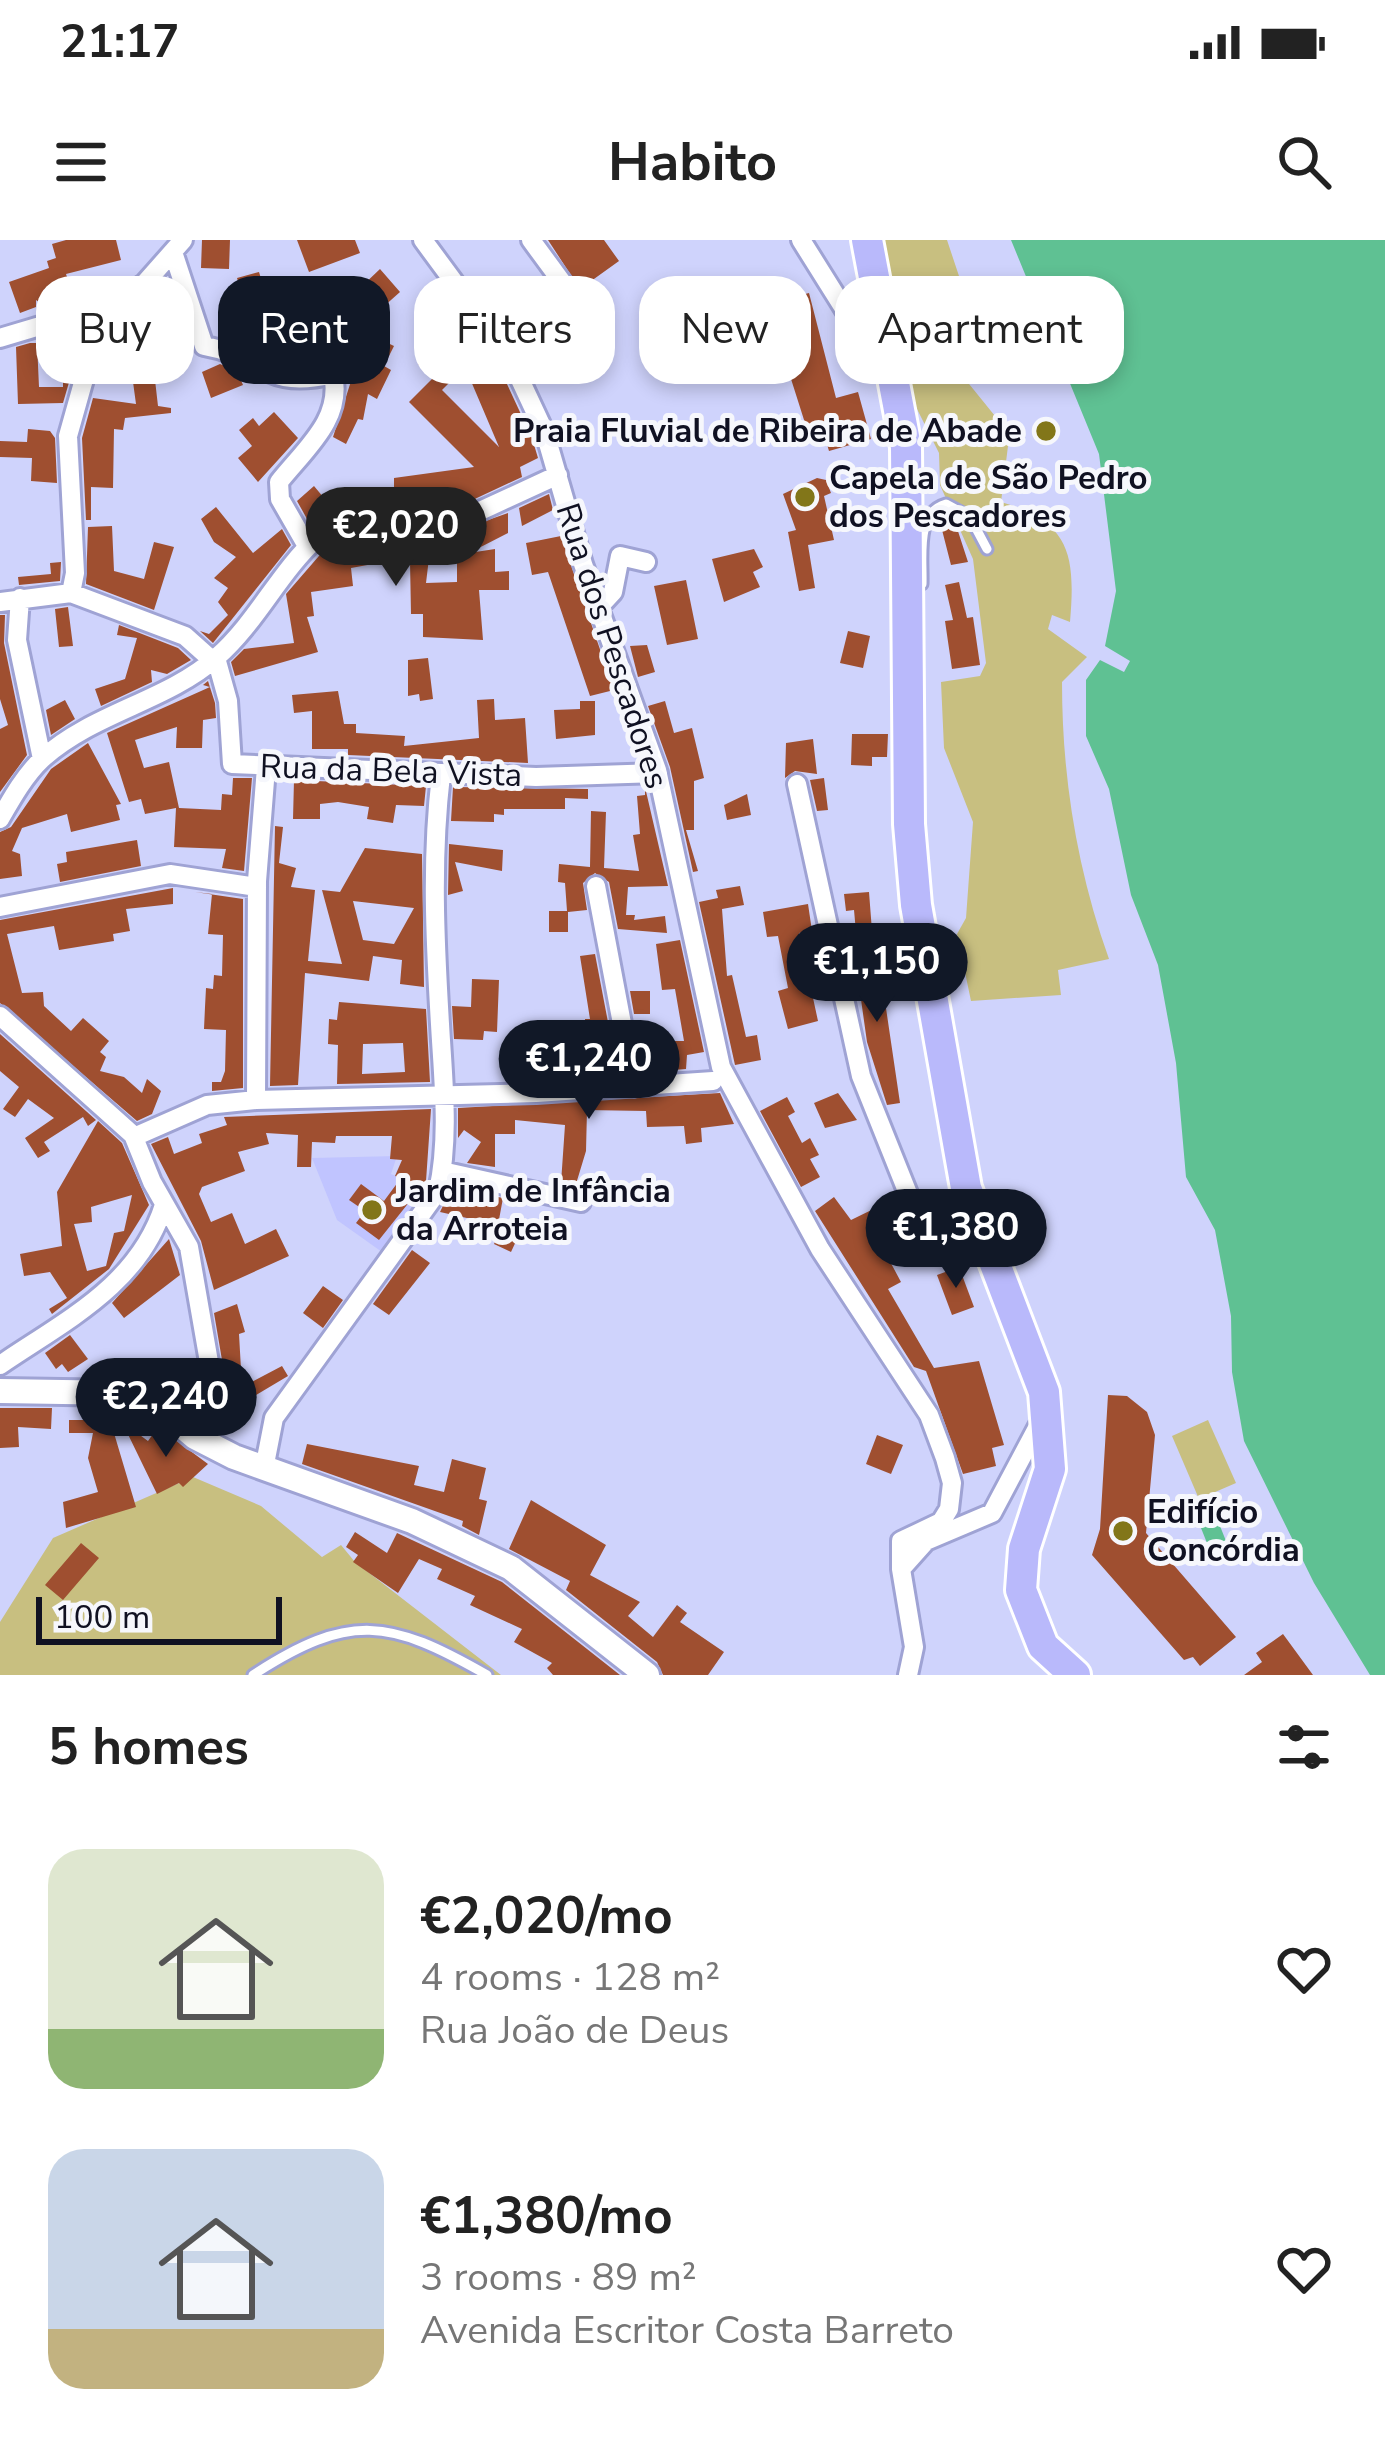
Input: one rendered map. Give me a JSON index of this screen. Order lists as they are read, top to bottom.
{
  "streets": {
    "street": ["Rua dos Pescadores", "Rua da Bela Vista"]
  },
  "crossings": [
    ["Rua dos Pescadores", "Rua da Bela Vista"]
  ],
  "places": [
    "Praia Fluvial de Ribeira de Abade",
    "Capela de São Pedro dos Pescadores",
    "Jardim de Infância da Arroteia",
    "Edifício Concórdia"
  ],
  "scale_bar": "100 m",
  "page": {
    "status": "21:17",
    "header": "Habito",
    "chip": [
      "Buy",
      "Rent",
      "Filters",
      "New",
      "Apartment"
    ],
    "price": [
      "€2,020",
      "€1,150",
      "€1,240",
      "€1,380",
      "€2,240"
    ],
    "scale": "100 m",
    "heading": "5 homes",
    "list": [
      {
        "name": "€2,020/mo",
        "note": "4 rooms · 128 m² · Rua João de Deus"
      },
      {
        "name": "€1,380/mo",
        "note": "3 rooms · 89 m² · Avenida Escritor Costa Barreto"
      }
    ]
  }
}
